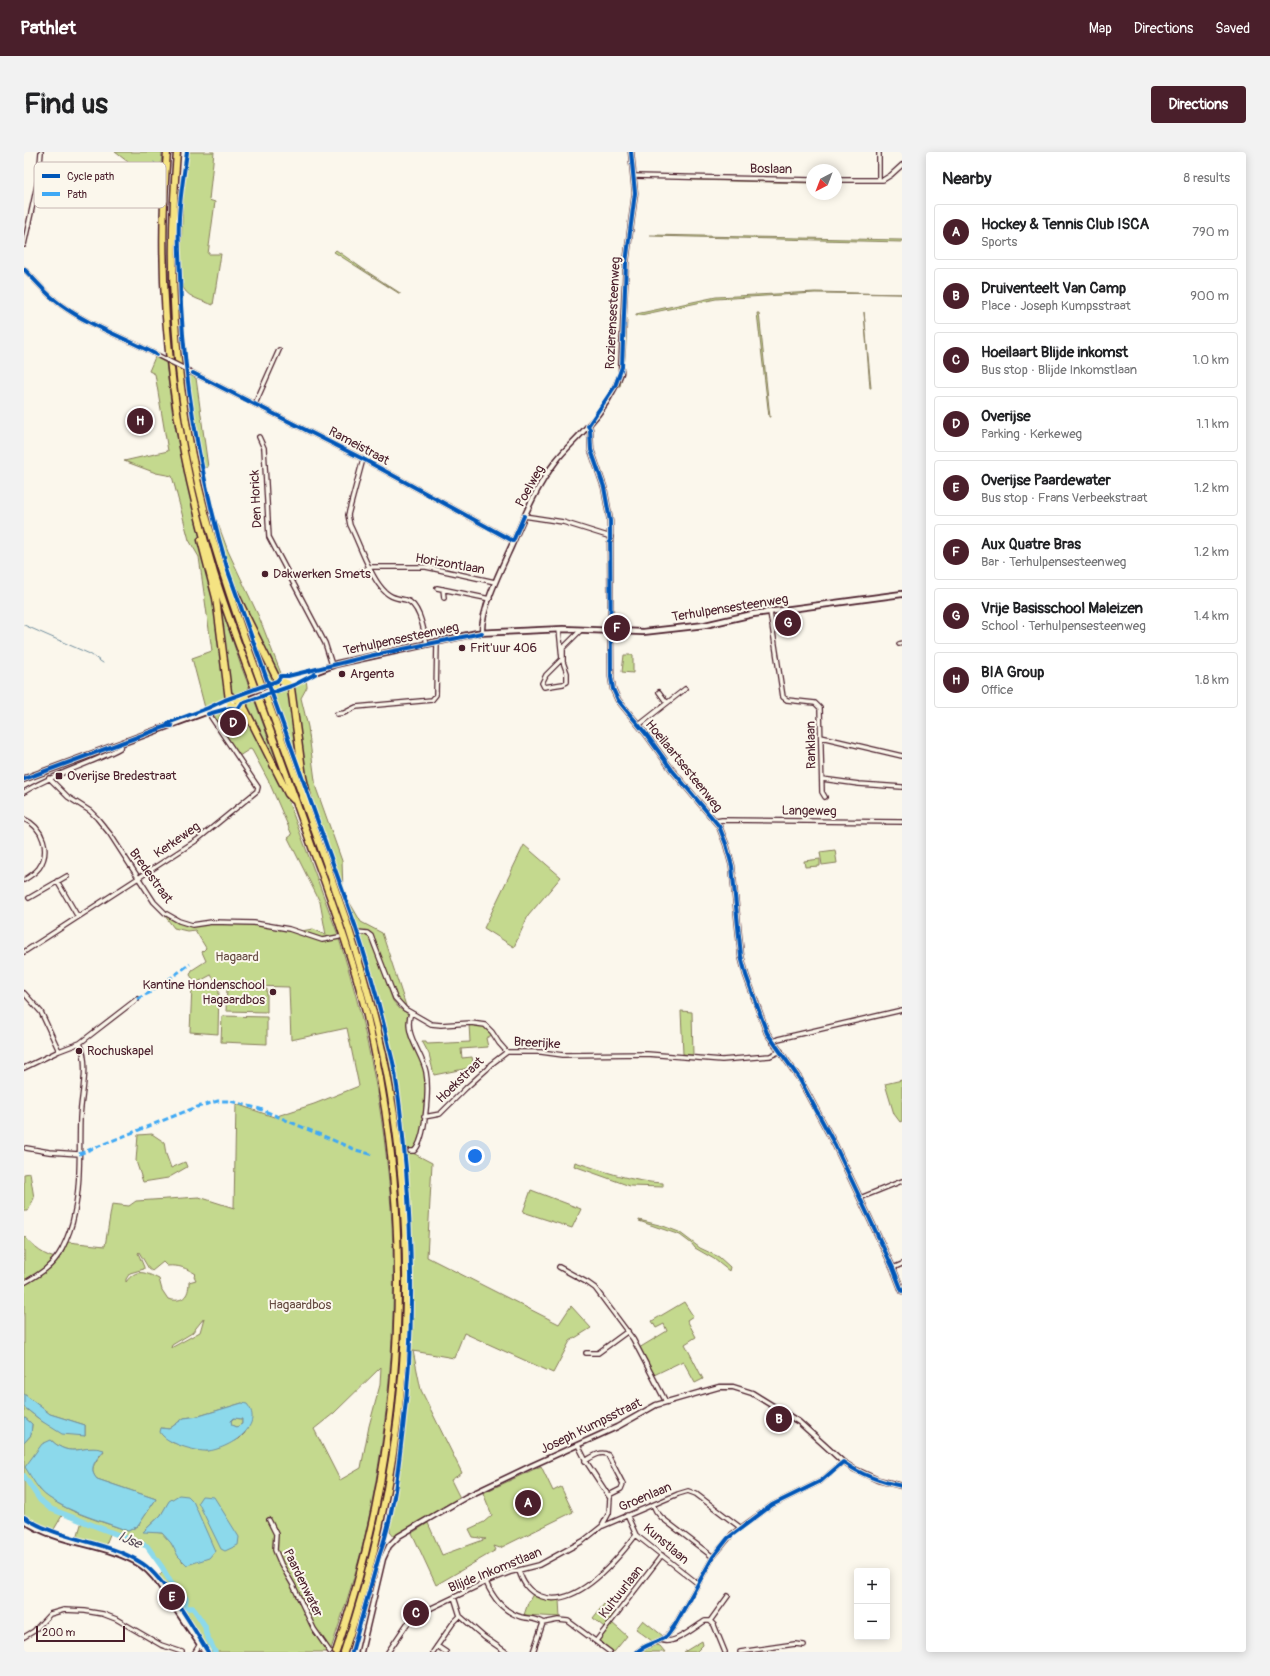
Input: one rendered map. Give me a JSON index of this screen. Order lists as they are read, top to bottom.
{
  "streets": {
    "main road": ["Terhulpensesteenweg"],
    "street": [
      "Boslaan",
      "Rozierensesteenweg",
      "Rameistraat",
      "Poelweg",
      "Den Horick",
      "Horizontlaan",
      "Ranklaan",
      "Hoeilaartsesteenweg",
      "Langeweg",
      "Kerkeweg",
      "Bredestraat",
      "Breerijke",
      "Hoekstraat",
      "Joseph Kumpsstraat",
      "Groenlaan",
      "Kunstlaan",
      "Blijde Inkomstlaan",
      "Paardenwater",
      "Kultuurlaan"
    ]
  },
  "crossings": [
    ["Boslaan", "Rozierensesteenweg"],
    ["Rozierensesteenweg", "Poelweg"],
    ["Rameistraat", "Poelweg"],
    ["Poelweg", "Horizontlaan"],
    ["Poelweg", "Terhulpensesteenweg"],
    ["Den Horick", "Terhulpensesteenweg"],
    ["Terhulpensesteenweg", "Ranklaan"],
    ["Terhulpensesteenweg", "Hoeilaartsesteenweg"],
    ["Hoeilaartsesteenweg", "Langeweg"],
    ["Hoeilaartsesteenweg", "Breerijke"],
    ["Kerkeweg", "Bredestraat"],
    ["Breerijke", "Hoekstraat"],
    ["Groenlaan", "Kunstlaan"],
    ["Groenlaan", "Blijde Inkomstlaan"],
    ["Kunstlaan", "Kultuurlaan"]
  ],
  "water": ["IJse"],
  "parks": ["Hagaard", "Hagaardbos"],
  "places": {
    "other": [
      "Dakwerken Smets",
      "Frit'uur 406",
      "Argenta",
      "Kantine Hondenschool Hagaardbos",
      "Rochuskapel"
    ],
    "transit": ["Overijse Bredestraat"]
  },
  "legend": ["Cycle path", "Path"],
  "scale_bar": "200 m",
  "north": "bottom left",
  "page": {
    "header": "Pathlet",
    "nav": ["Map", "Directions", "Saved"],
    "buttons": "Directions",
    "title": "Find us",
    "heading": ["Nearby", "8 results"],
    "list": [
      {
        "mark": "A",
        "name": "Hockey & Tennis Club ISCA",
        "note": "Sports",
        "value": "790 m"
      },
      {
        "mark": "B",
        "name": "Druiventeelt Van Camp",
        "note": "Place · Joseph Kumpsstraat",
        "value": "900 m"
      },
      {
        "mark": "C",
        "name": "Hoeilaart Blijde inkomst",
        "note": "Bus stop · Blijde Inkomstlaan",
        "value": "1.0 km"
      },
      {
        "mark": "D",
        "name": "Overijse",
        "note": "Parking · Kerkeweg",
        "value": "1.1 km"
      },
      {
        "mark": "E",
        "name": "Overijse Paardewater",
        "note": "Bus stop · Frans Verbeekstraat",
        "value": "1.2 km"
      },
      {
        "mark": "F",
        "name": "Aux Quatre Bras",
        "note": "Bar · Terhulpensesteenweg",
        "value": "1.2 km"
      },
      {
        "mark": "G",
        "name": "Vrije Basisschool Maleizen",
        "note": "School · Terhulpensesteenweg",
        "value": "1.4 km"
      },
      {
        "mark": "H",
        "name": "BIA Group",
        "note": "Office",
        "value": "1.8 km"
      }
    ],
    "pins": [
      "H",
      "G",
      "F",
      "D",
      "B",
      "A",
      "E",
      "C"
    ],
    "map_buttons": ["+", "−"],
    "scale": "200 m"
  }
}
